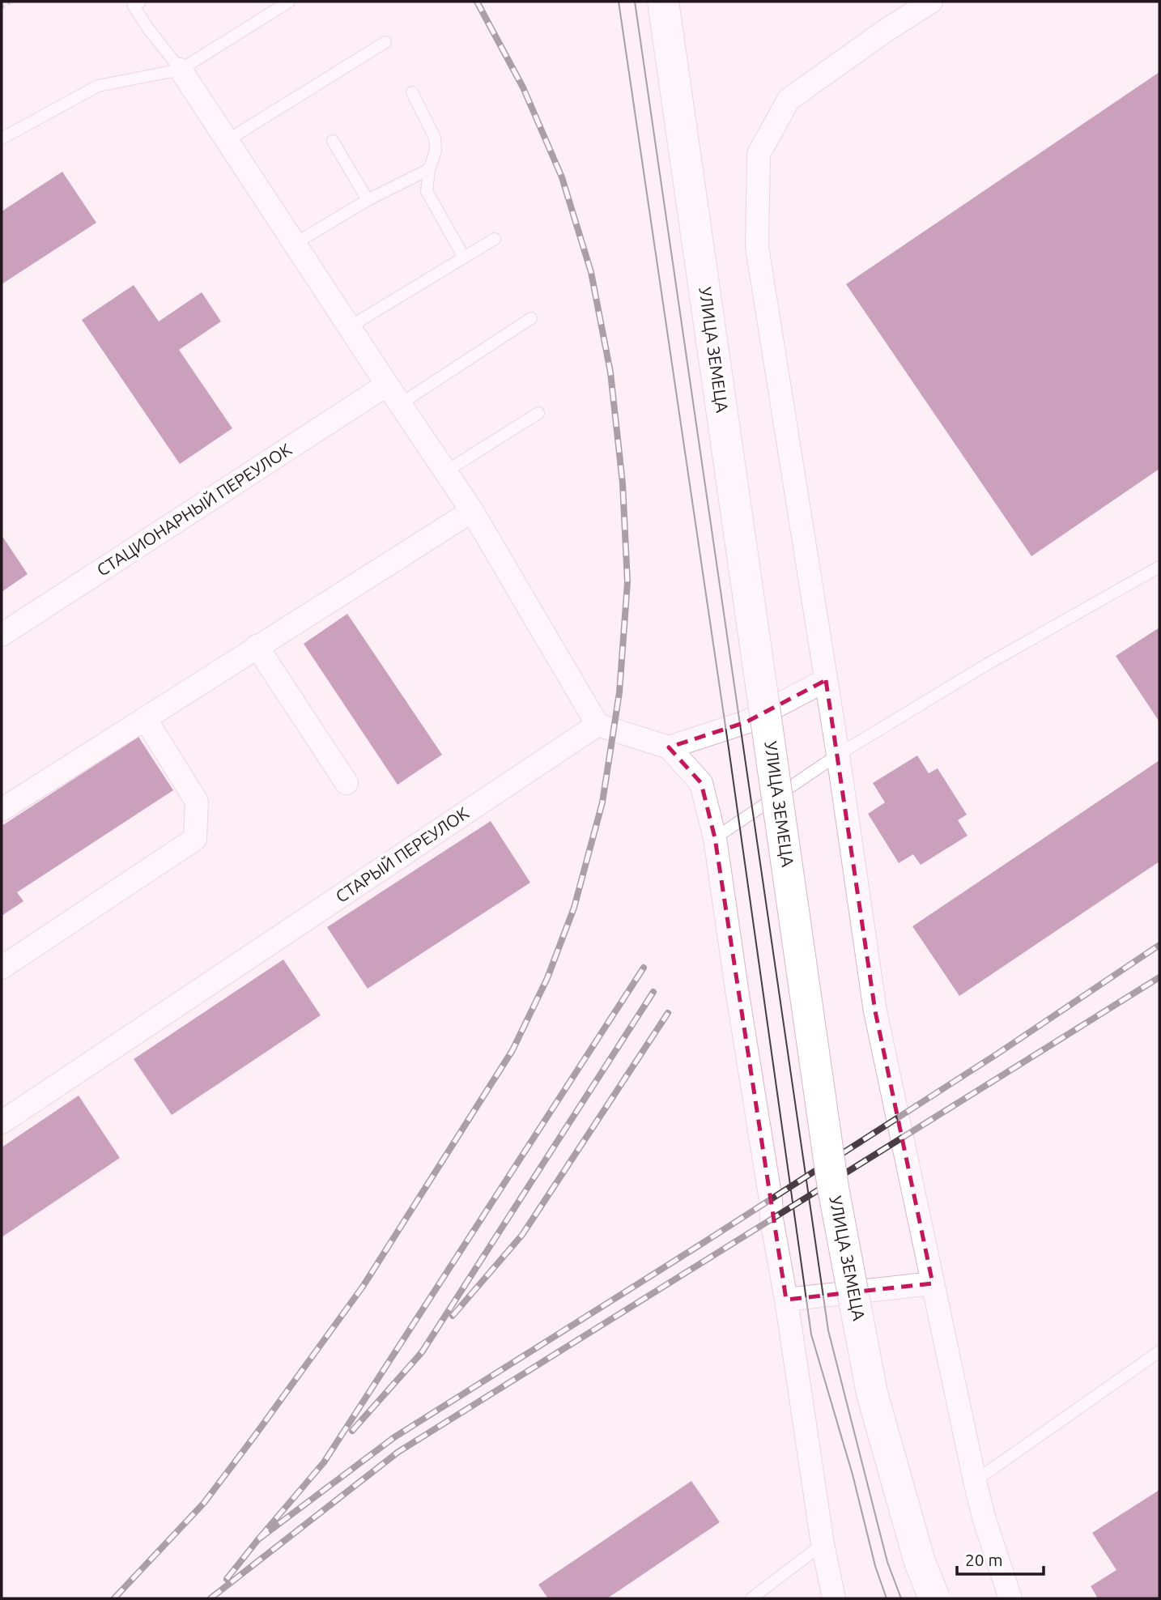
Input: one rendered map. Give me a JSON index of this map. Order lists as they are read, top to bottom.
{
  "streets": {
    "main road": ["УЛИЦА ЗЕМЕЦА"],
    "street": ["СТАЦИОНАРНЫЙ ПЕРЕУЛОК", "СТАРЫЙ ПЕРЕУЛОК"]
  },
  "scale_bar": "20 m"
}
